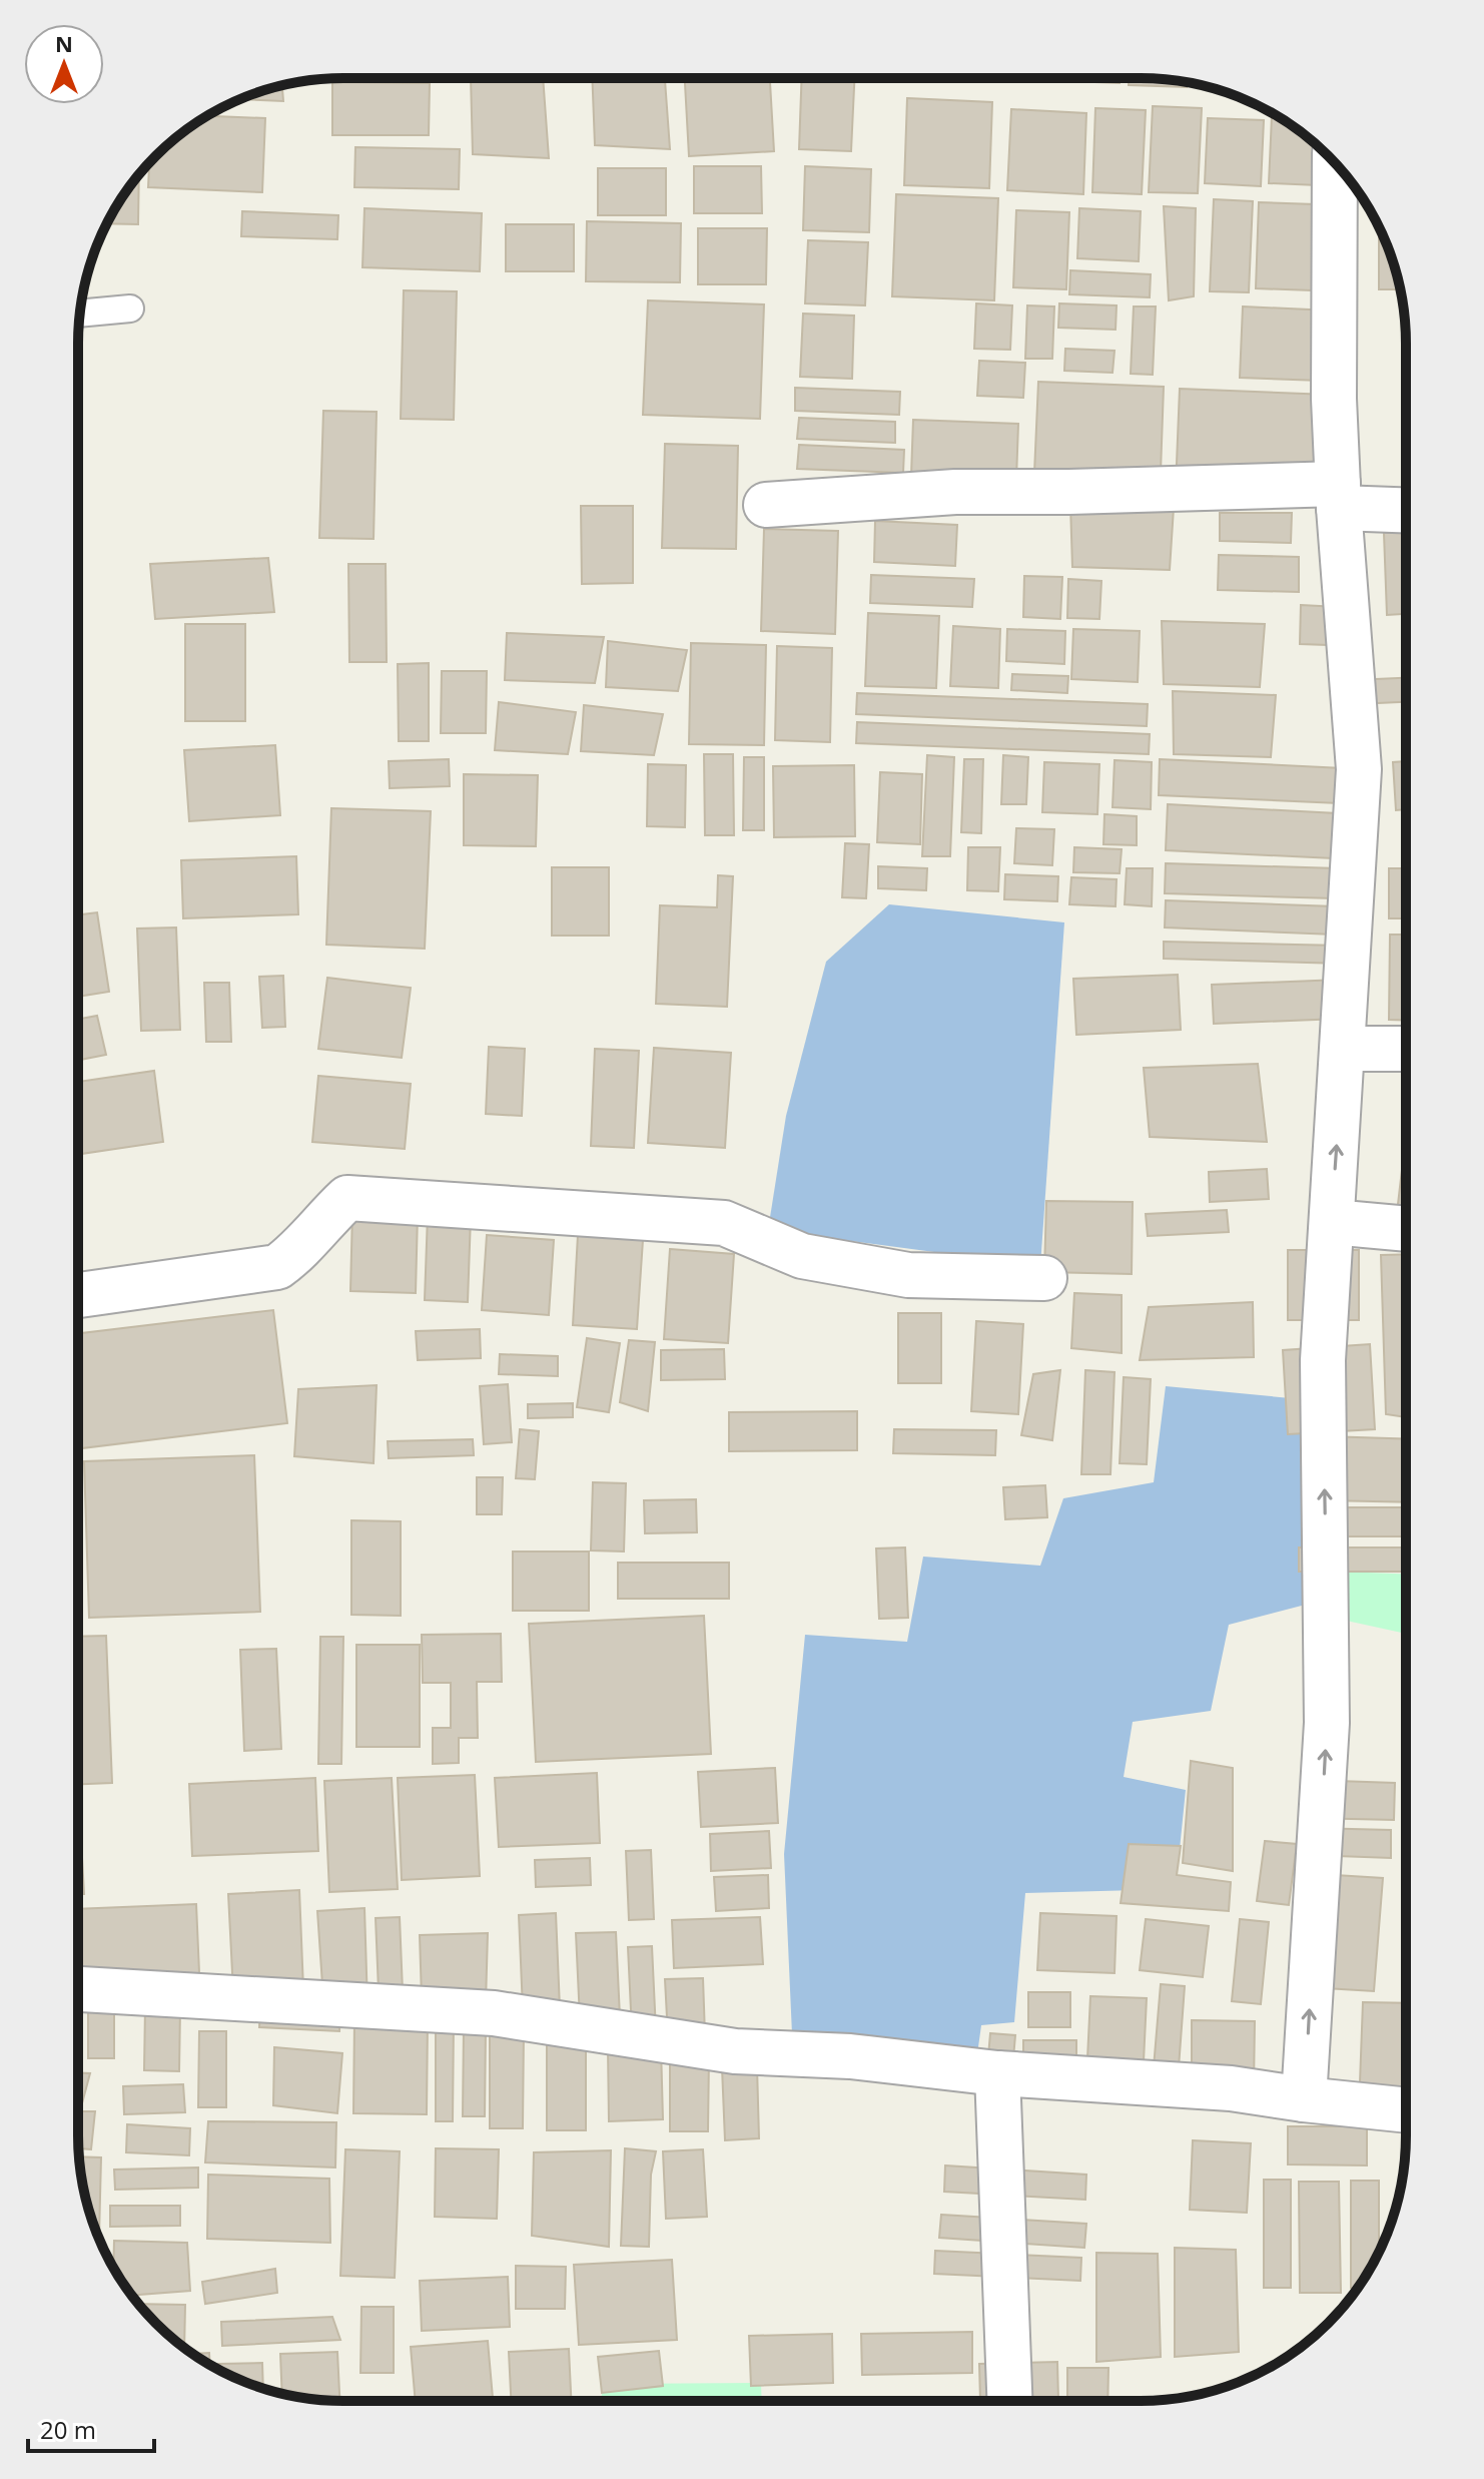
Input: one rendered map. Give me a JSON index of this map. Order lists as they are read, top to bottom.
{
  "scale_bar": "20 m",
  "north": "top"
}
